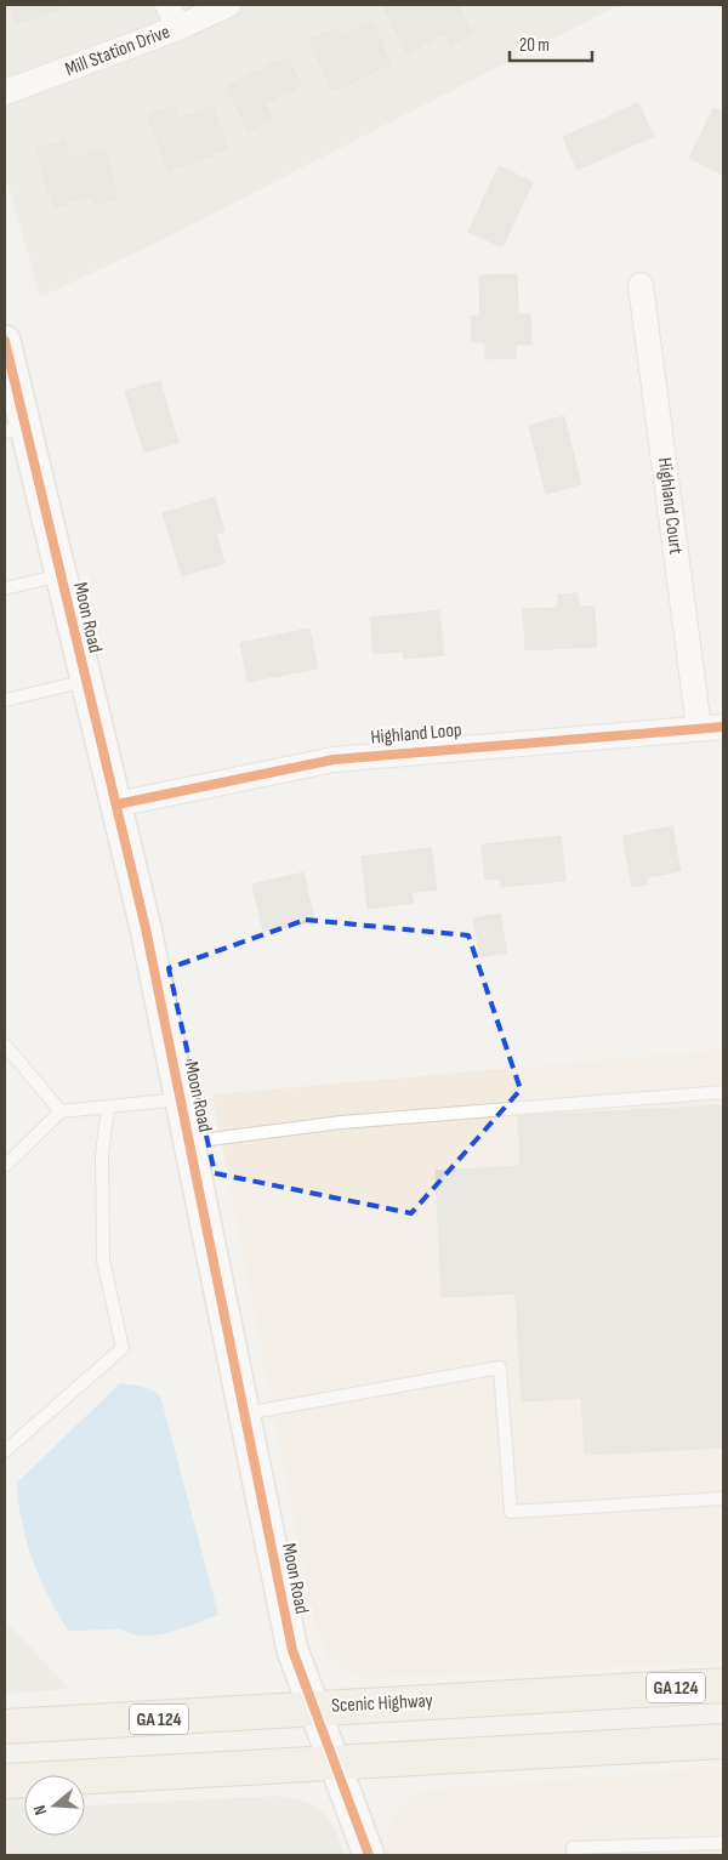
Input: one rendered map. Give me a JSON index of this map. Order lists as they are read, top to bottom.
{
  "streets": {
    "highway": ["GA 124", "Scenic Highway"],
    "street": [
      "Mill Station Drive",
      "Highland Court",
      "Moon Road",
      "Highland Loop"
    ]
  },
  "crossings": [
    ["Highland Court", "Highland Loop"],
    ["Moon Road", "Highland Loop"],
    ["Moon Road", "Scenic Highway"]
  ],
  "scale_bar": "20 m",
  "north": "left"
}
